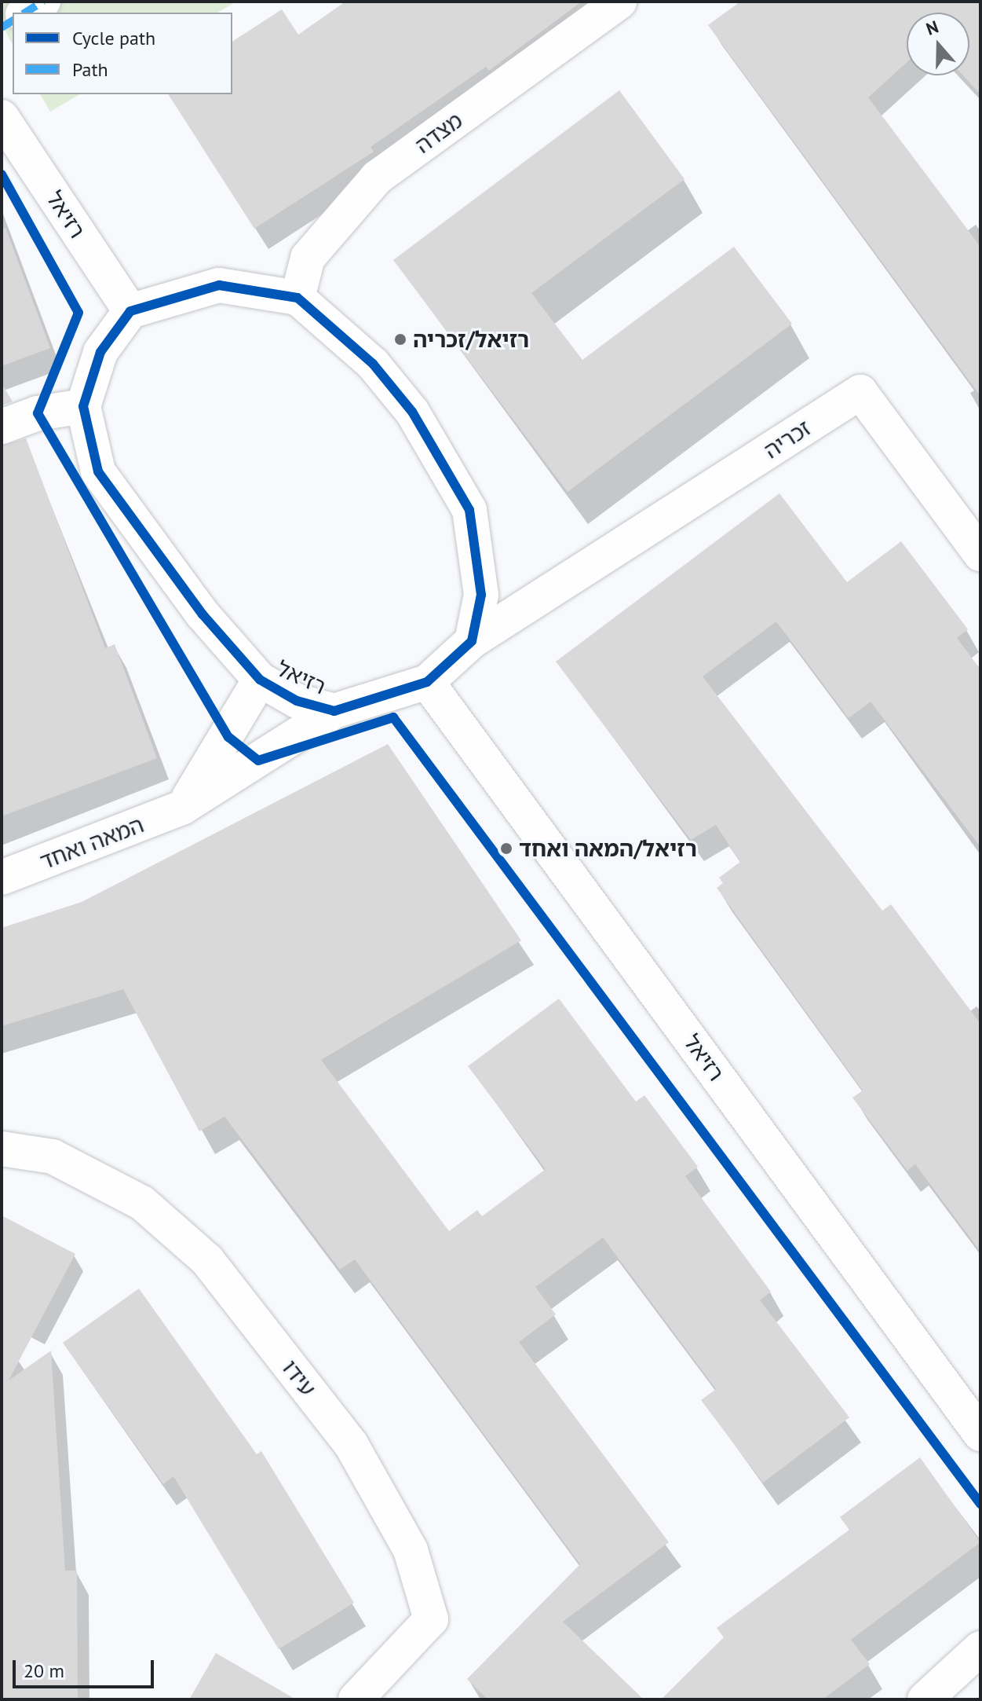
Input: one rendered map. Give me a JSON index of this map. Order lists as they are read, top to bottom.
{
  "streets": {
    "street": [
      "מצדה",
      "רזיאל",
      "זכריה",
      "המאה ואחד",
      "עידו"
    ]
  },
  "crossings": [
    ["רזיאל", "זכריה"],
    ["רזיאל", "המאה ואחד"]
  ],
  "places": ["רזיאל/זכריה", "רזיאל/המאה ואחד"],
  "legend": ["Cycle path", "Path"],
  "scale_bar": "20 m",
  "north": "top"
}
